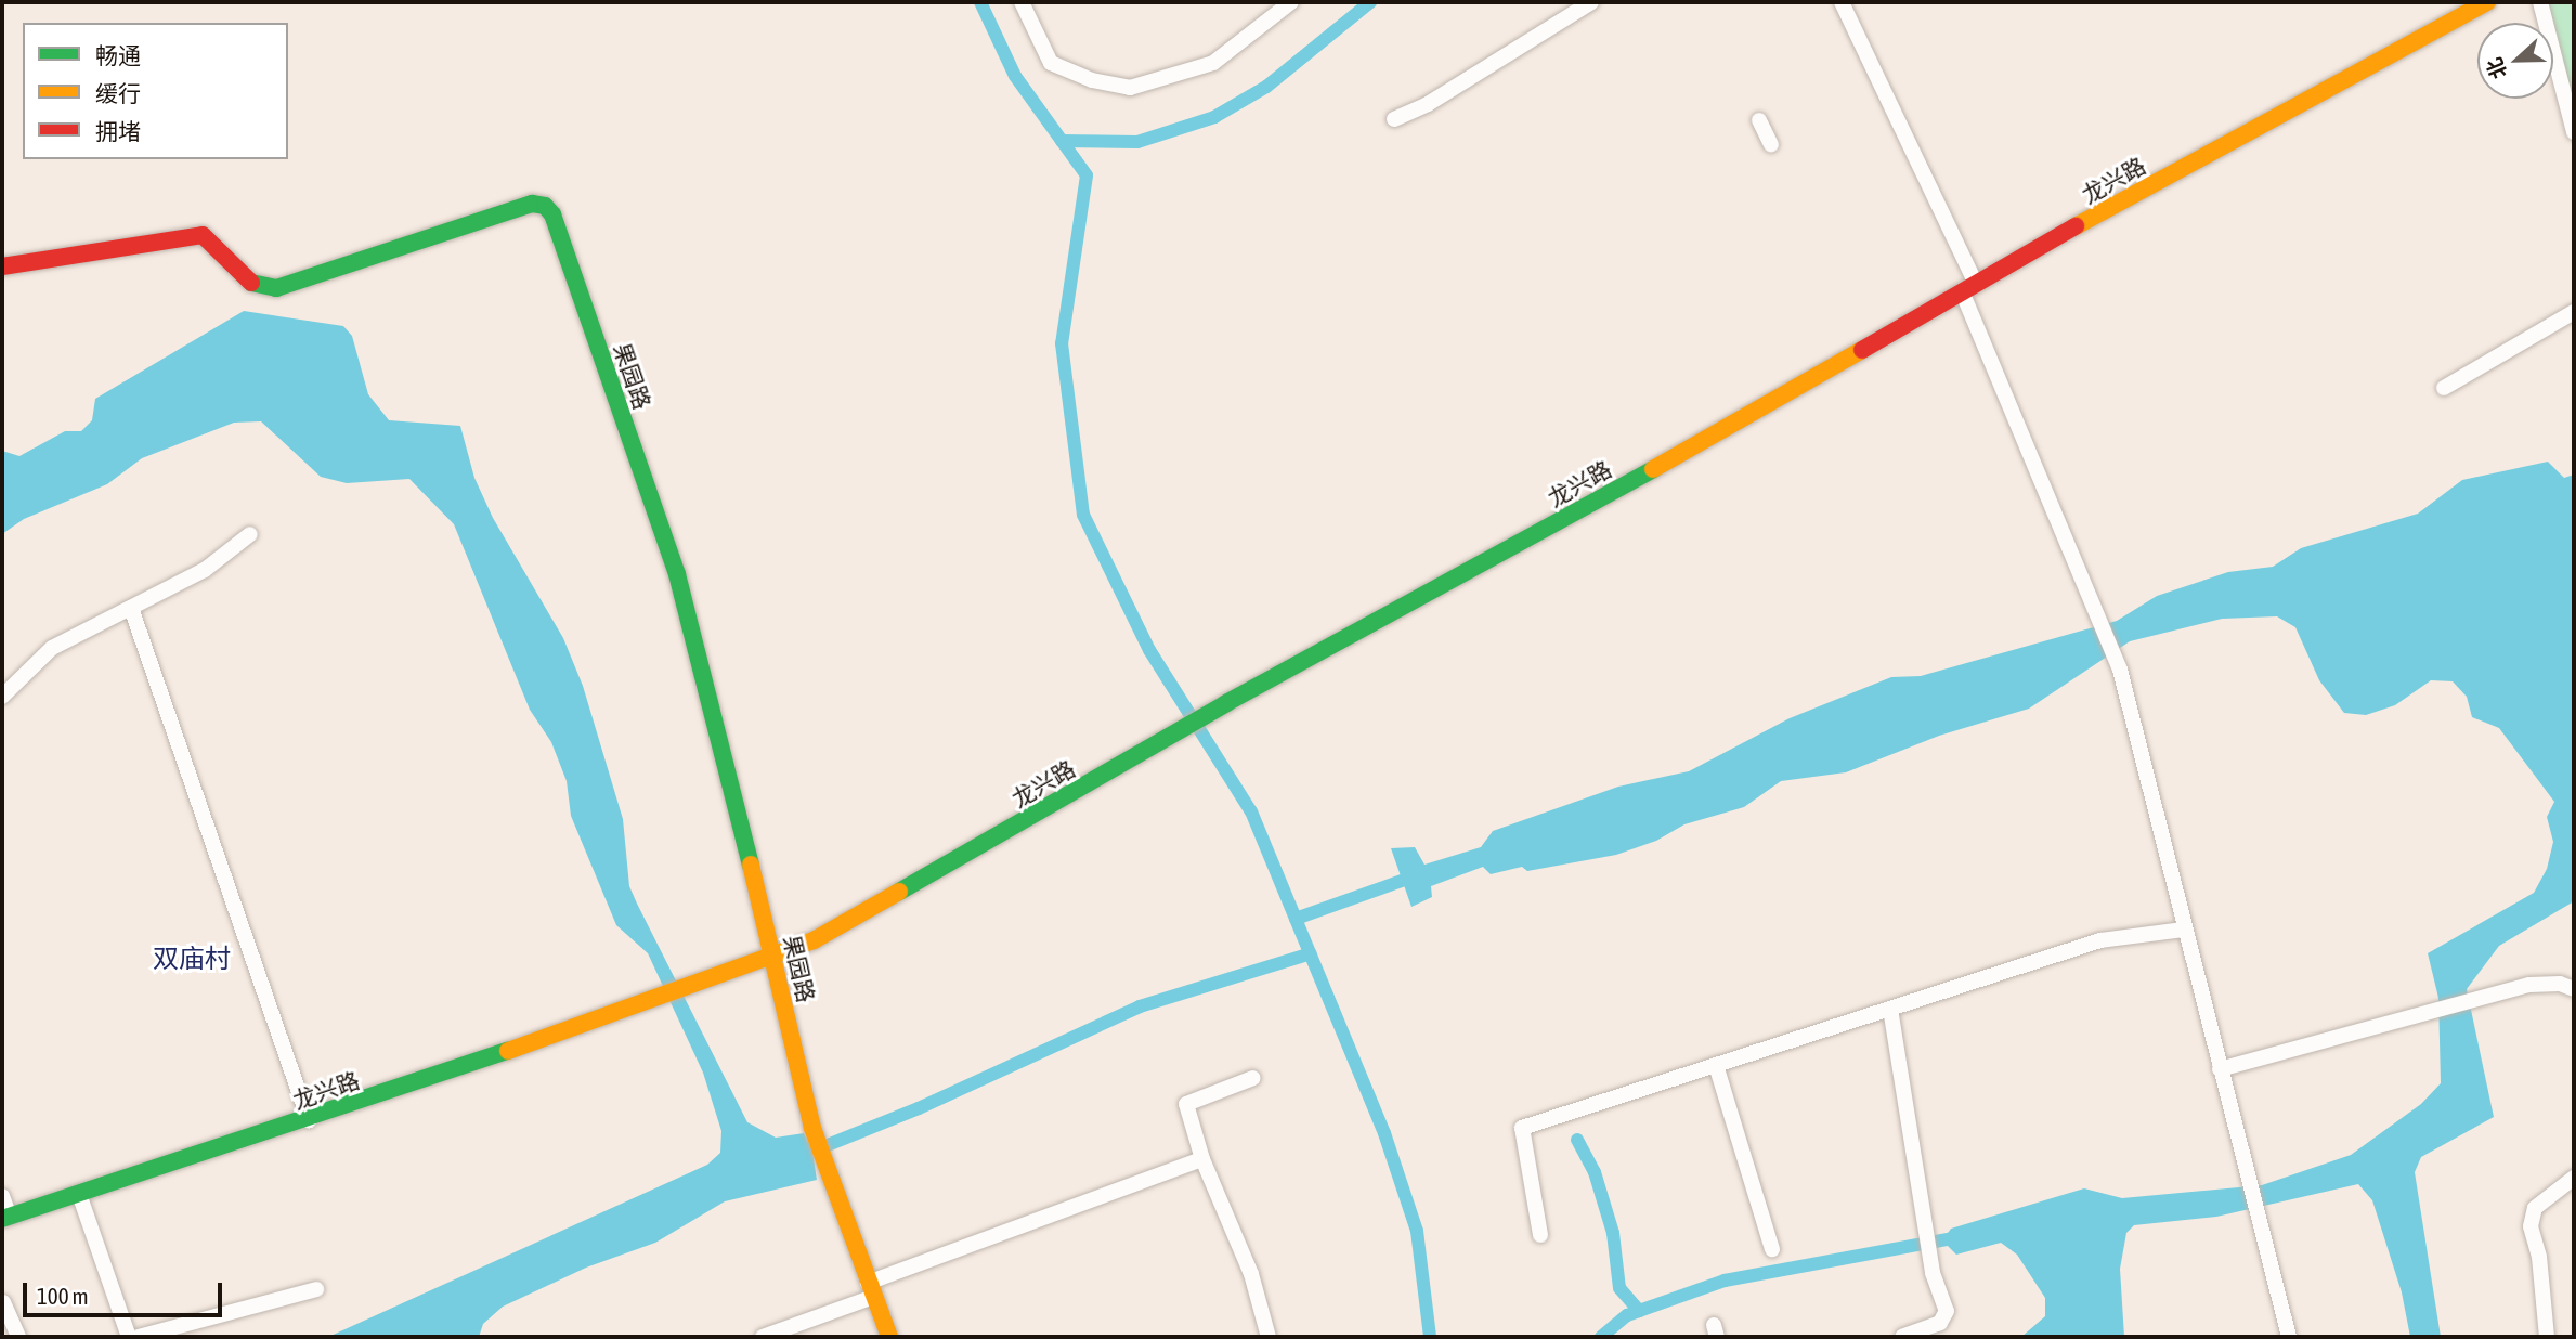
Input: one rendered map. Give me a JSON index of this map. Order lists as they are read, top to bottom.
{
  "streets": {
    "street": ["龙兴路", "果园路"]
  },
  "crossings": [
    ["龙兴路", "果园路"]
  ],
  "districts": ["双庙村"],
  "legend": ["畅通", "缓行", "拥堵"],
  "scale_bar": "100 m",
  "north": "left"
}
